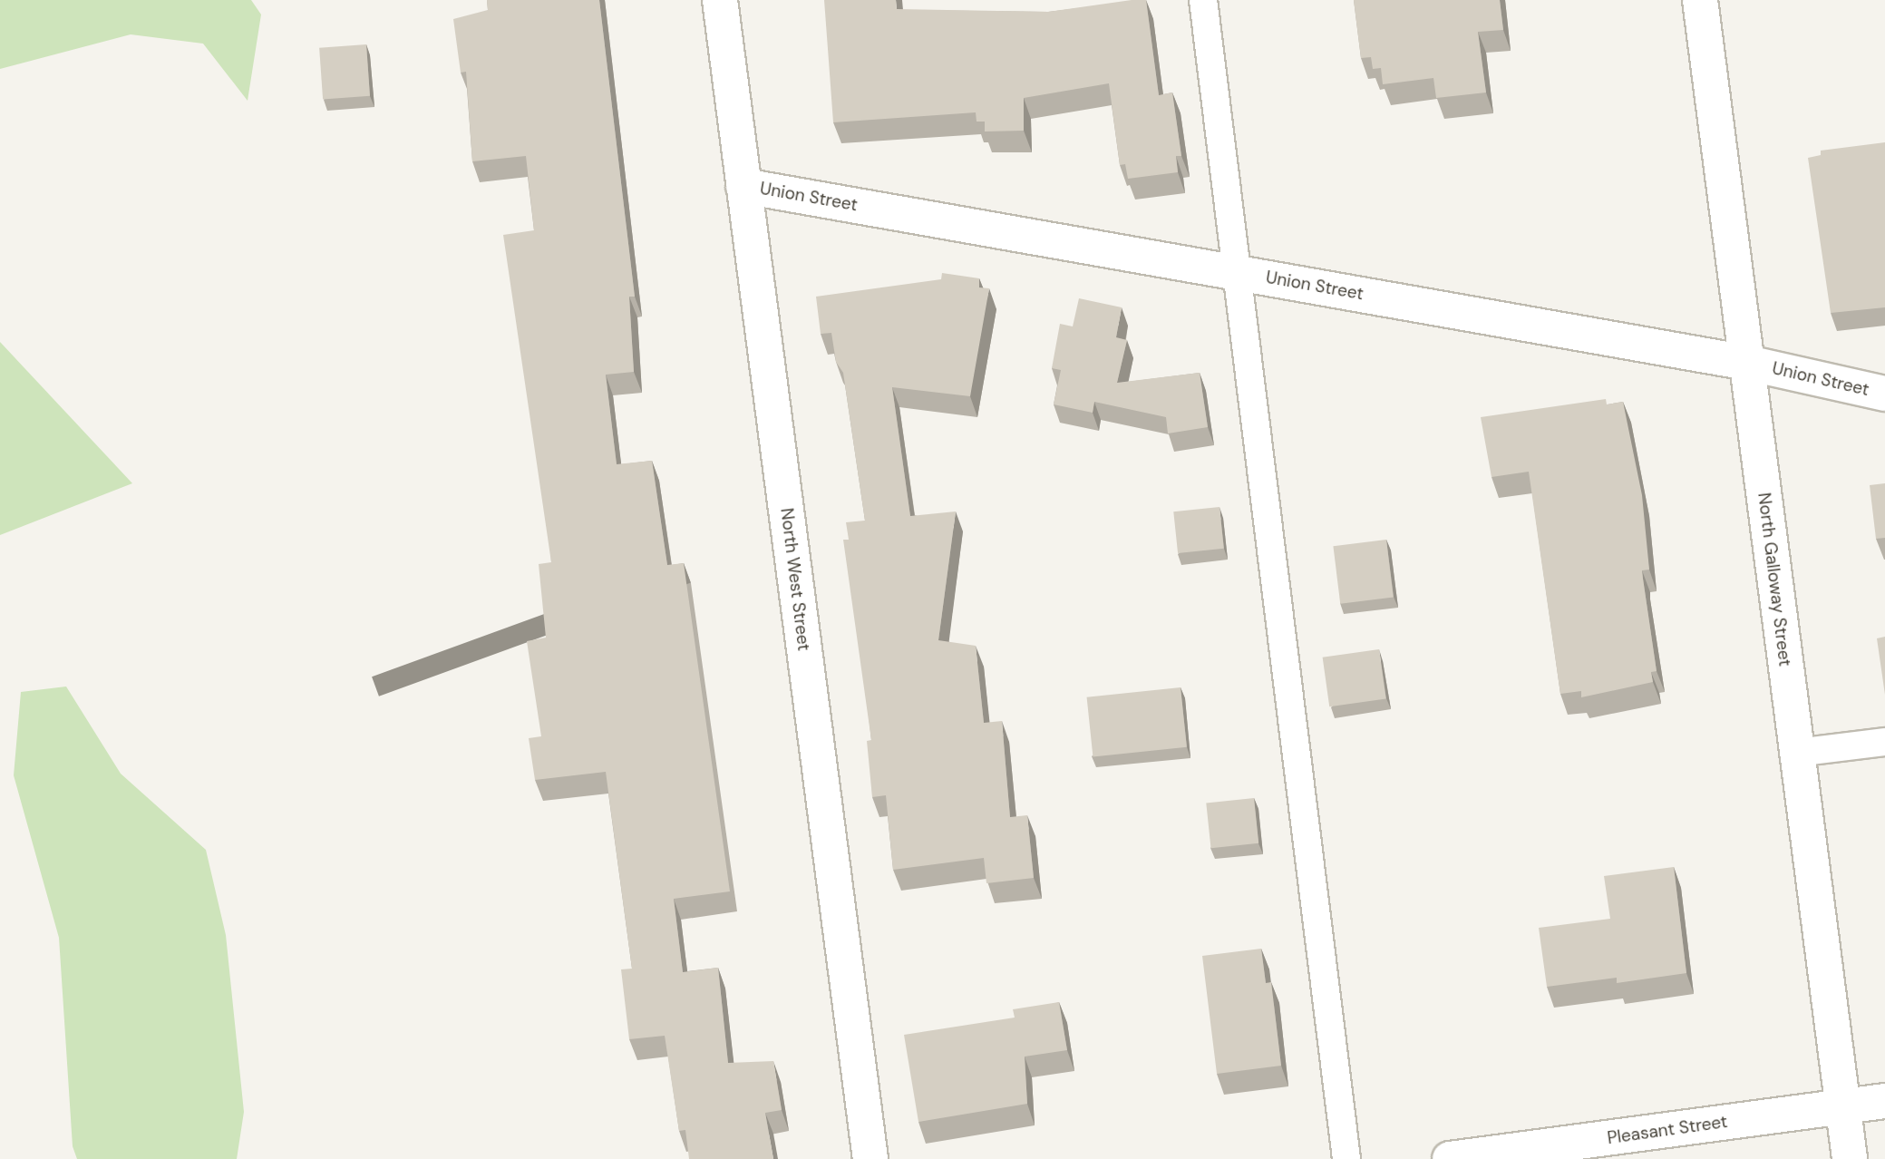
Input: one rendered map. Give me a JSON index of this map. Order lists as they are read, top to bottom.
{
  "streets": {
    "street": [
      "Union Street",
      "North West Street",
      "North Galloway Street",
      "Pleasant Street"
    ]
  },
  "crossings": [
    ["Union Street", "North West Street"],
    ["Union Street", "North Galloway Street"],
    ["North Galloway Street", "Pleasant Street"]
  ]
}
